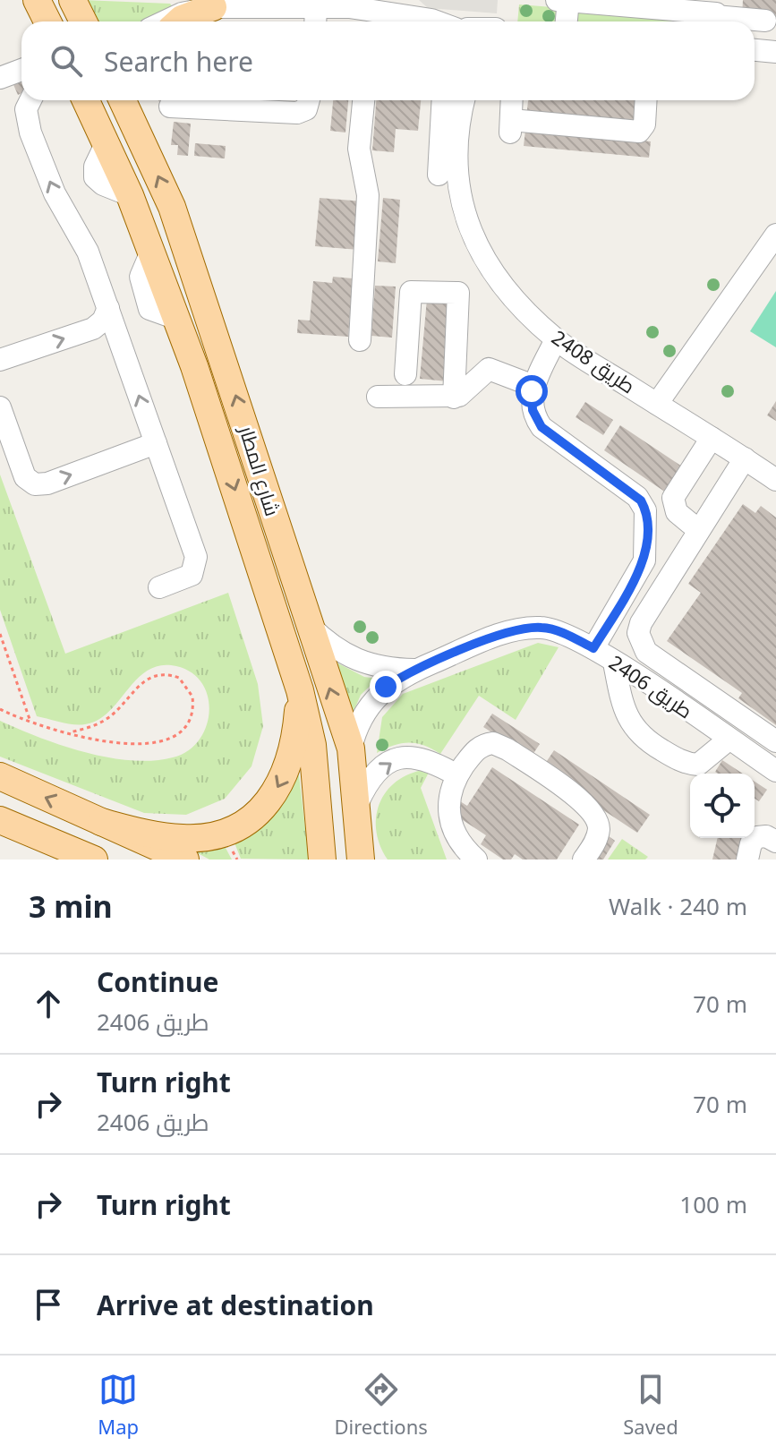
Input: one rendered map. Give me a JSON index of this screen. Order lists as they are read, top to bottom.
{
  "streets": {
    "main road": ["شارع المطار"],
    "street": ["طريق 2408", "طريق 2406"]
  },
  "page": {
    "search": "Search here",
    "heading": ["3 min", "Walk · 240 m"],
    "list": [
      ["Continue", "طريق 2406", "70 m"],
      ["Turn right", "طريق 2406", "70 m"],
      ["Turn right", "100 m"],
      "Arrive at destination"
    ],
    "nav": ["Map", "Directions", "Saved"]
  }
}
